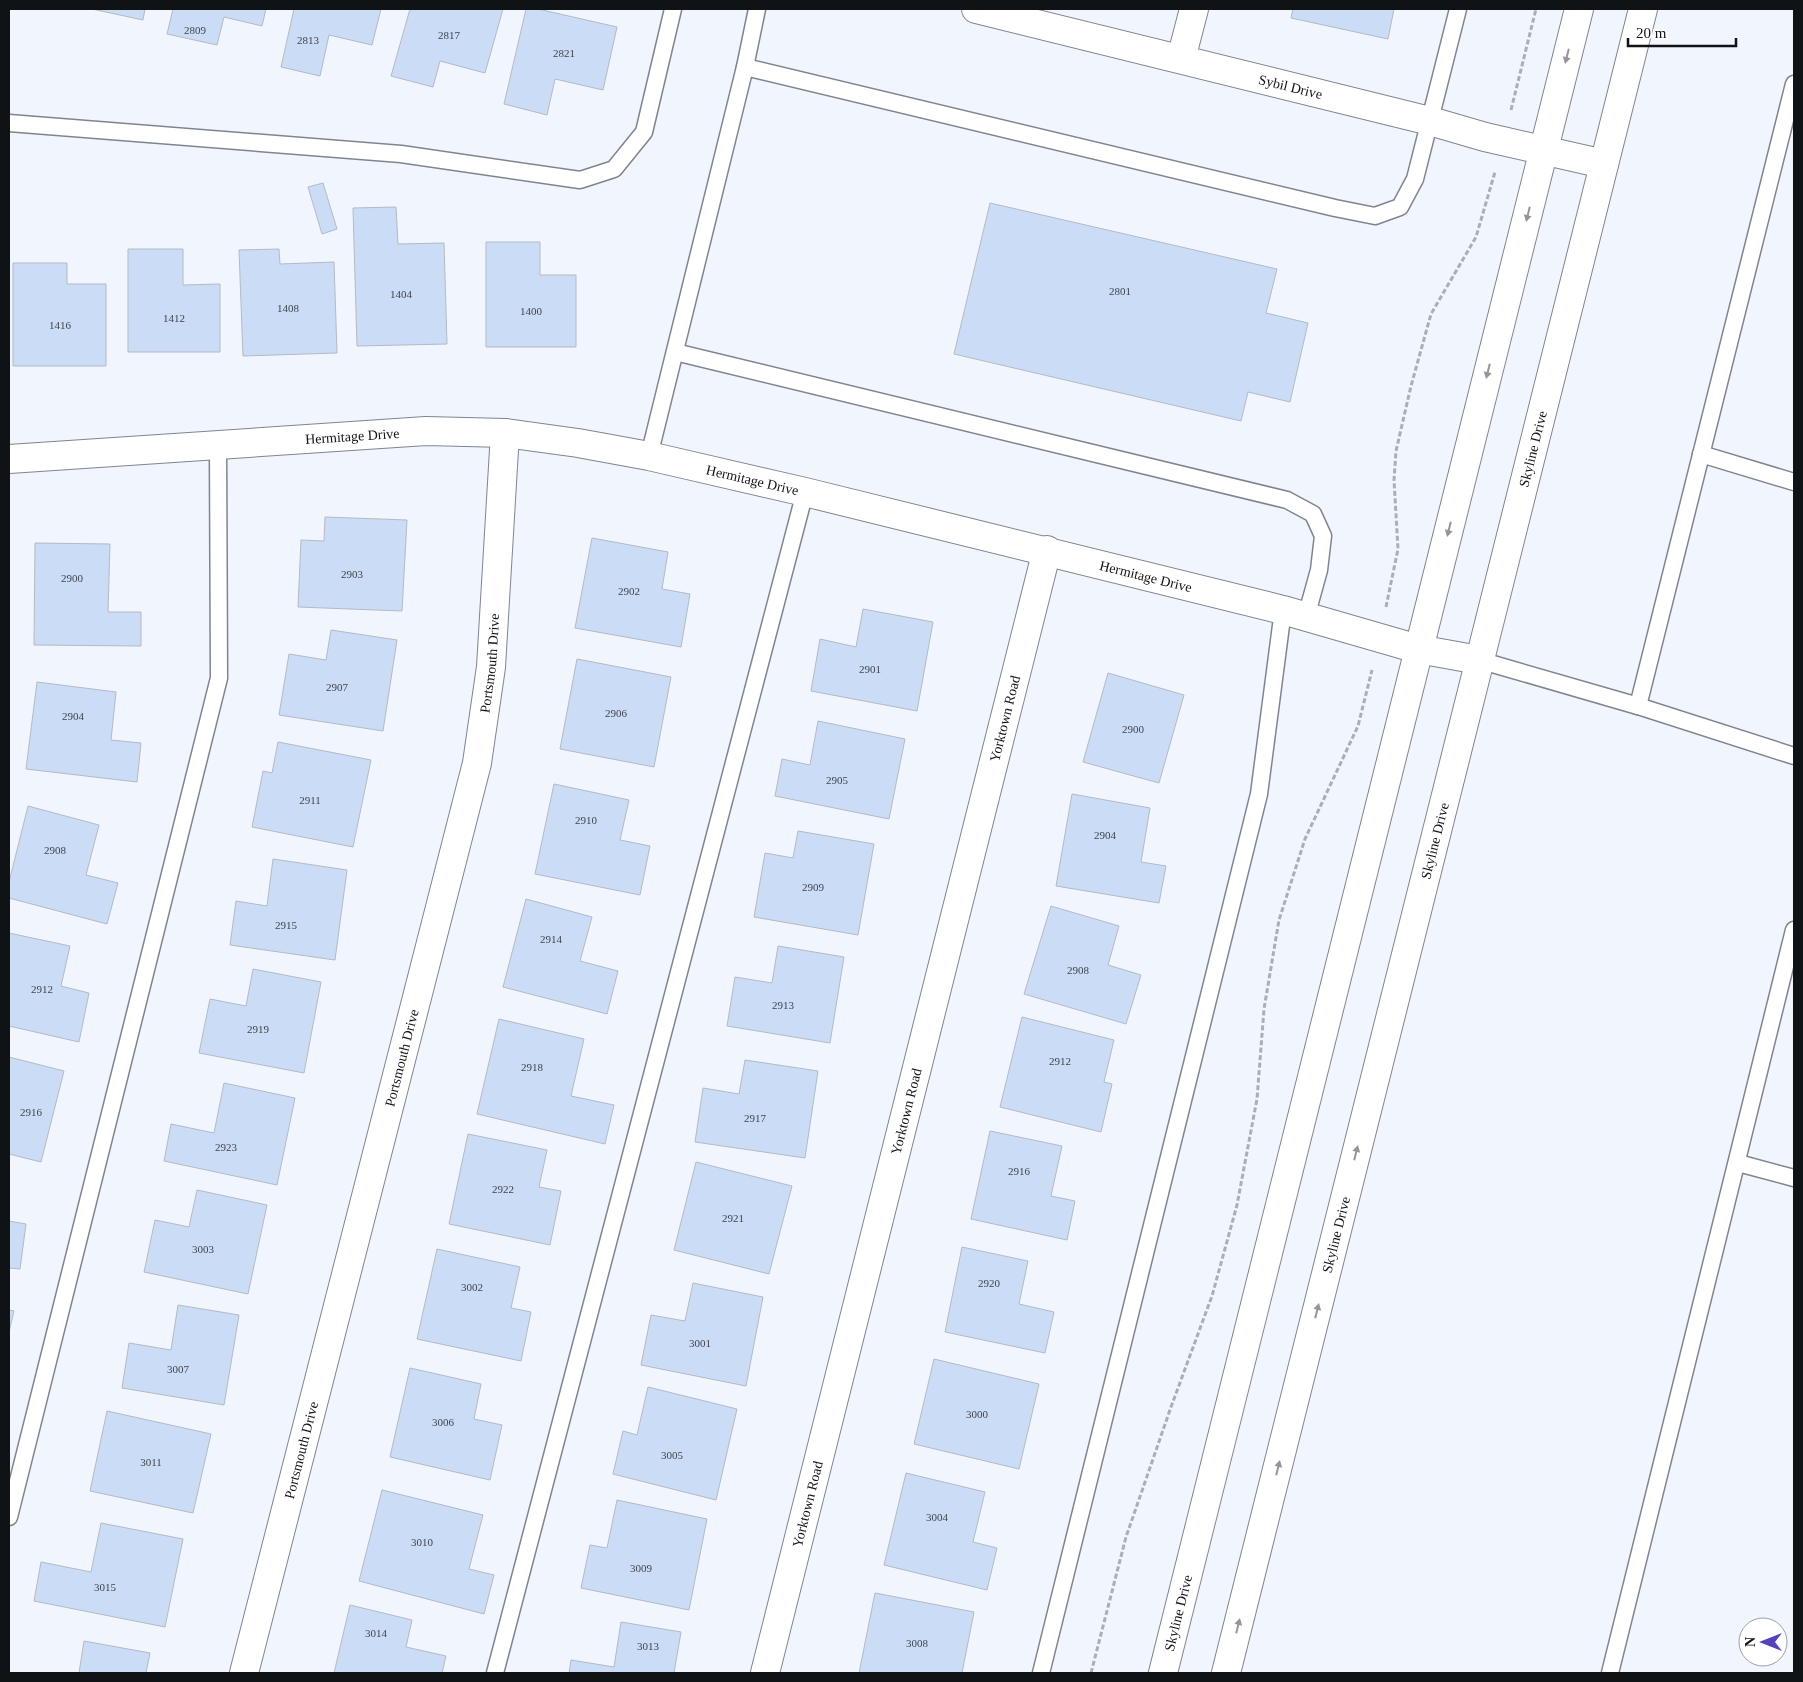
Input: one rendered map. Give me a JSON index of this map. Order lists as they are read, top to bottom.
{
  "streets": {
    "street": [
      "Sybil Drive",
      "Hermitage Drive",
      "Skyline Drive",
      "Portsmouth Drive",
      "Yorktown Road"
    ]
  },
  "crossings": [
    ["Sybil Drive", "Skyline Drive"],
    ["Hermitage Drive", "Skyline Drive"],
    ["Hermitage Drive", "Portsmouth Drive"],
    ["Hermitage Drive", "Yorktown Road"]
  ],
  "house_numbers": [
    "2809",
    "2817",
    "2813",
    "2821",
    "2801",
    "1404",
    "1408",
    "1400",
    "1412",
    "1416",
    "2903",
    "2900",
    "2902",
    "2901",
    "2907",
    "2906",
    "2904",
    "2900",
    "2905",
    "2911",
    "2910",
    "2904",
    "2908",
    "2909",
    "2915",
    "2914",
    "2908",
    "2912",
    "2913",
    "2919",
    "2912",
    "2918",
    "2916",
    "2917",
    "2923",
    "2916",
    "2922",
    "2921",
    "3003",
    "2920",
    "3002",
    "3001",
    "3007",
    "3000",
    "3006",
    "3005",
    "3011",
    "3004",
    "3010",
    "3009",
    "3015",
    "3014",
    "3008",
    "3013"
  ],
  "scale_bar": "20 m",
  "north": "left"
}
